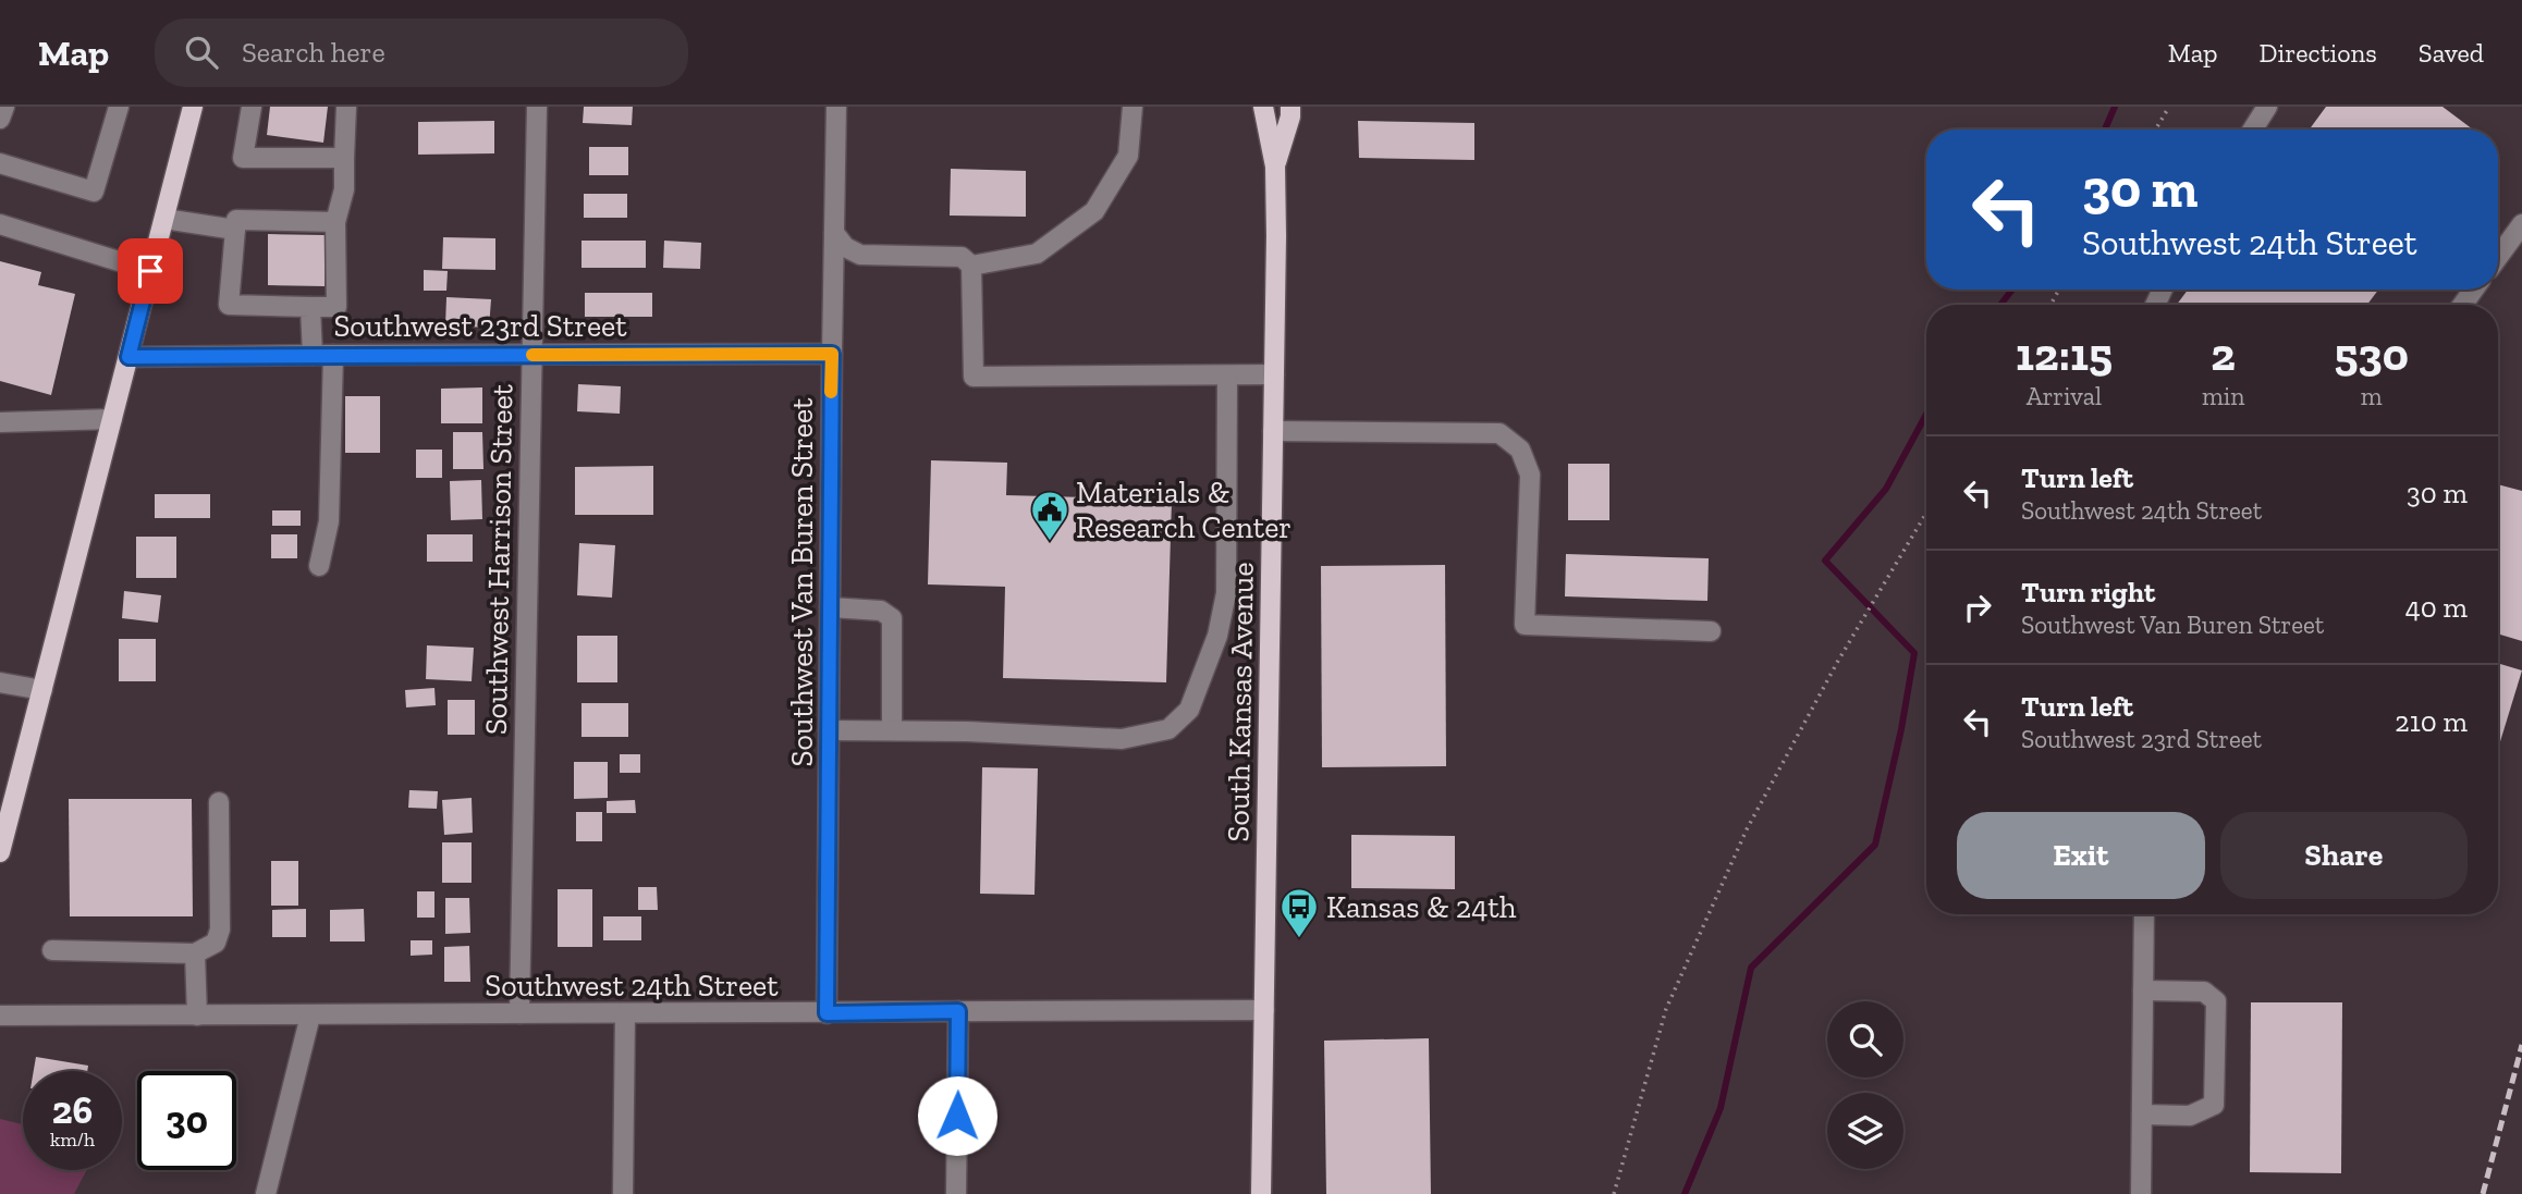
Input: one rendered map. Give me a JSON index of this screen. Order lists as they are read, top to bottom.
{
  "streets": {
    "main road": ["South Kansas Avenue"],
    "street": [
      "Southwest 23rd Street",
      "Southwest Harrison Street",
      "Southwest Van Buren Street",
      "Southwest 24th Street"
    ]
  },
  "crossings": [
    ["Southwest 23rd Street", "Southwest Harrison Street"],
    ["Southwest 23rd Street", "Southwest Van Buren Street"],
    ["Southwest Harrison Street", "Southwest 24th Street"],
    ["Southwest Van Buren Street", "Southwest 24th Street"],
    ["South Kansas Avenue", "Southwest 24th Street"]
  ],
  "places": {
    "public building": ["Materials & Research Center"],
    "bus stop": ["Kansas & 24th"]
  },
  "page": {
    "header": "Map",
    "search": "Search here",
    "nav": ["Map", "Directions", "Saved"],
    "turn": ["30 m", "Southwest 24th Street"],
    "eta": [
      "12:15",
      "Arrival",
      "2",
      "min",
      "530",
      "m"
    ],
    "list": [
      {
        "name": "Turn left",
        "note": "Southwest 24th Street",
        "value": "30 m"
      },
      {
        "name": "Turn right",
        "note": "Southwest Van Buren Street",
        "value": "40 m"
      },
      {
        "name": "Turn left",
        "note": "Southwest 23rd Street",
        "value": "210 m"
      }
    ],
    "buttons": ["Exit", "Share"],
    "speed": "26 km/h",
    "limit": "30"
  }
}
